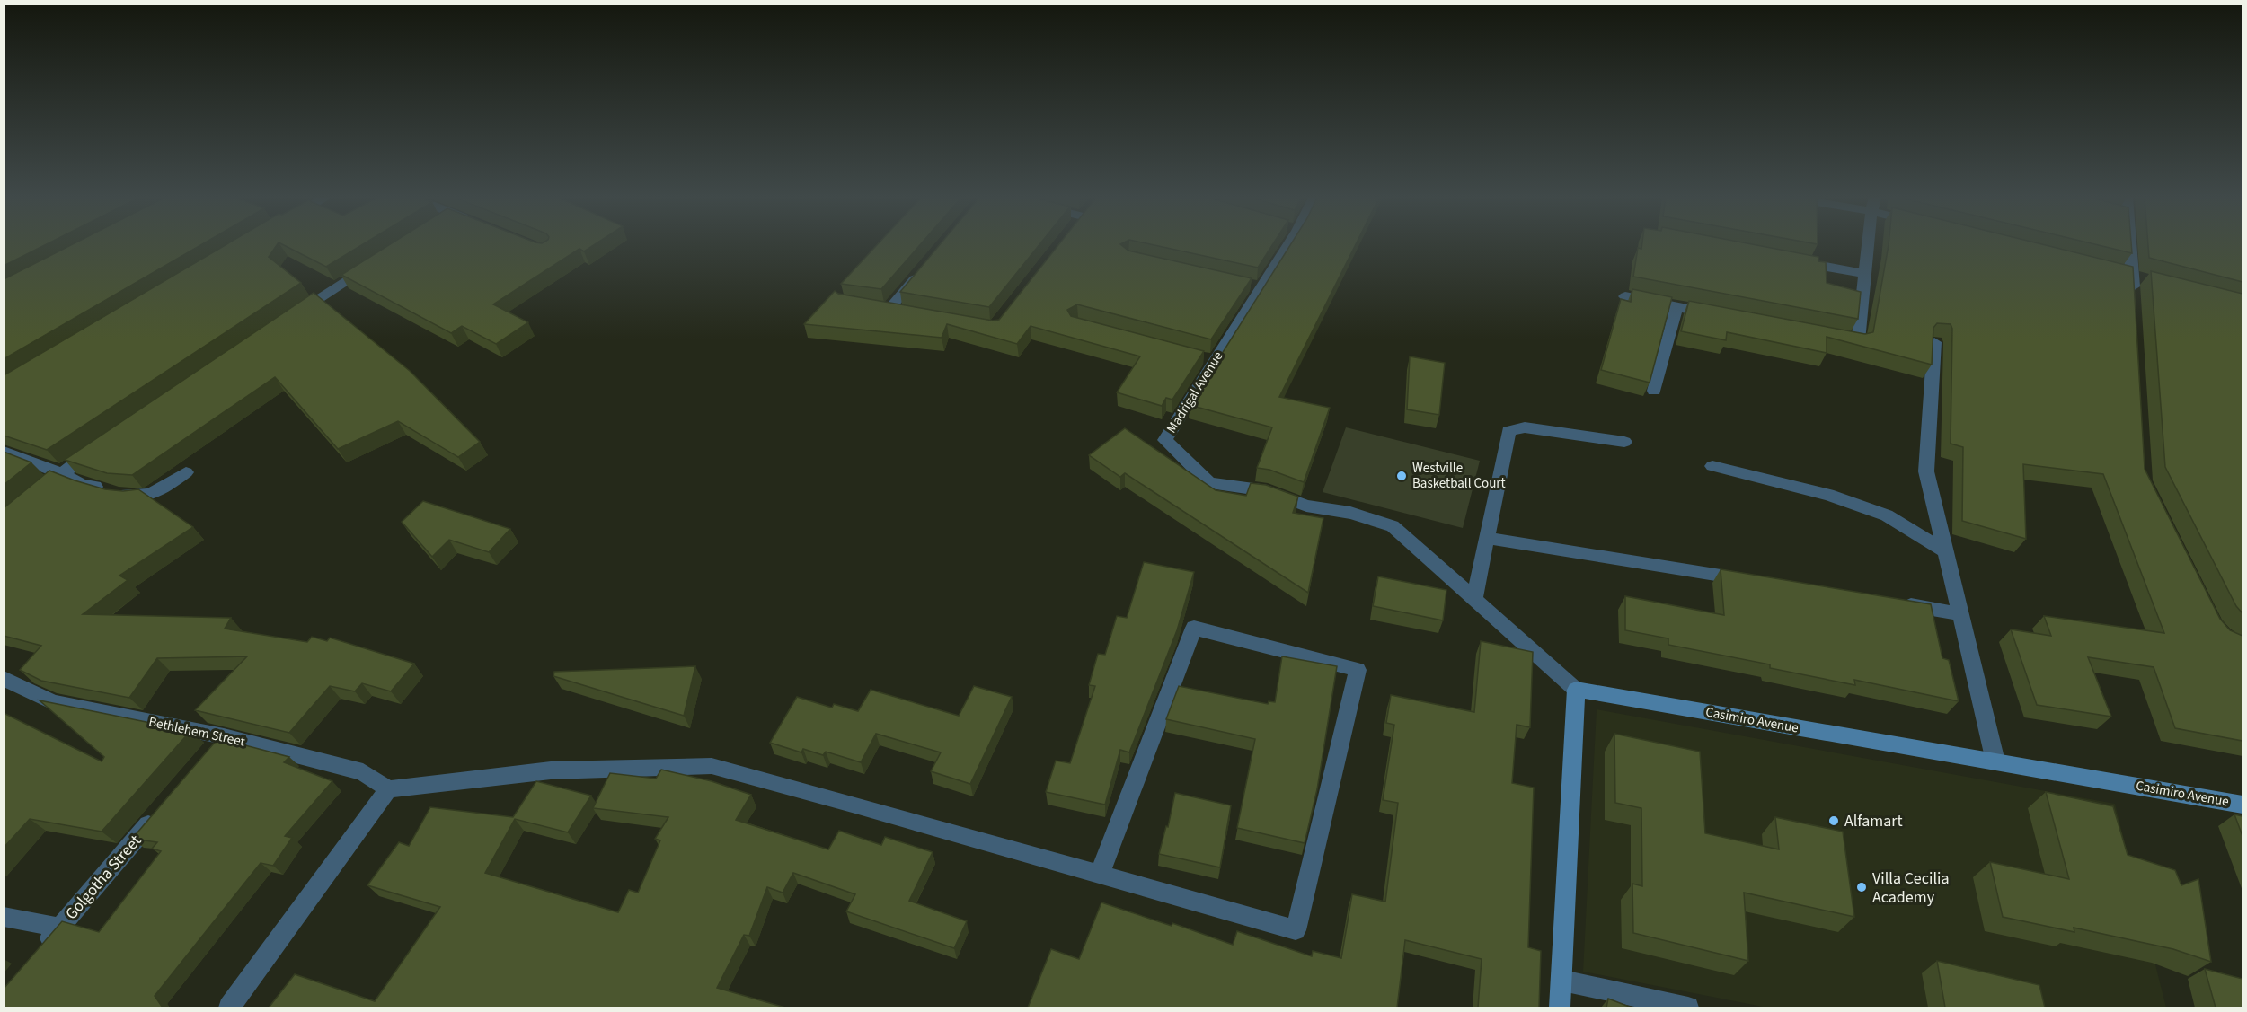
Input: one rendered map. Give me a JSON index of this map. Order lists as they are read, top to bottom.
{
  "streets": {
    "street": [
      "Madrigal Avenue",
      "Casimiro Avenue",
      "Bethlehem Street",
      "Golgotha Street"
    ]
  },
  "crossings": [
    ["Madrigal Avenue", "Casimiro Avenue"]
  ],
  "places": ["Westville Basketball Court", "Alfamart", "Villa Cecilia Academy"]
}
